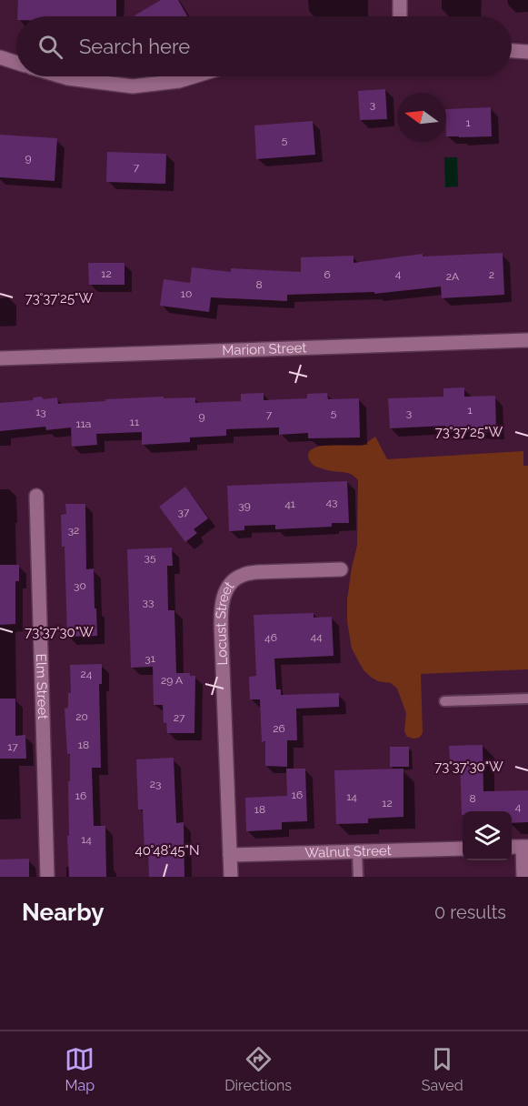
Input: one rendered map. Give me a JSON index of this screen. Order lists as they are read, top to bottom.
{
  "streets": {
    "street": [
      "Marion Street",
      "Locust Street",
      "Elm Street",
      "Walnut Street"
    ]
  },
  "crossings": [
    ["Locust Street", "Walnut Street"]
  ],
  "house_numbers": [
    "3",
    "1",
    "5",
    "9",
    "7",
    "12",
    "4",
    "6",
    "2",
    "2A",
    "8",
    "10",
    "1",
    "13",
    "5",
    "3",
    "7",
    "9",
    "11",
    "11a",
    "43",
    "41",
    "39",
    "37",
    "32",
    "35",
    "30",
    "33",
    "44",
    "46",
    "31",
    "24",
    "29 A",
    "20",
    "27",
    "26",
    "18",
    "17",
    "23",
    "16",
    "16",
    "14",
    "8",
    "12",
    "4",
    "18",
    "14"
  ],
  "north": "left",
  "page": {
    "search": "Search here",
    "heading": ["Nearby", "0 results"],
    "nav": ["Map", "Directions", "Saved"]
  },
  "coordinates": ["73°37'25\"W", "73°37'30\"W", "40°48'45\"N"]
}
